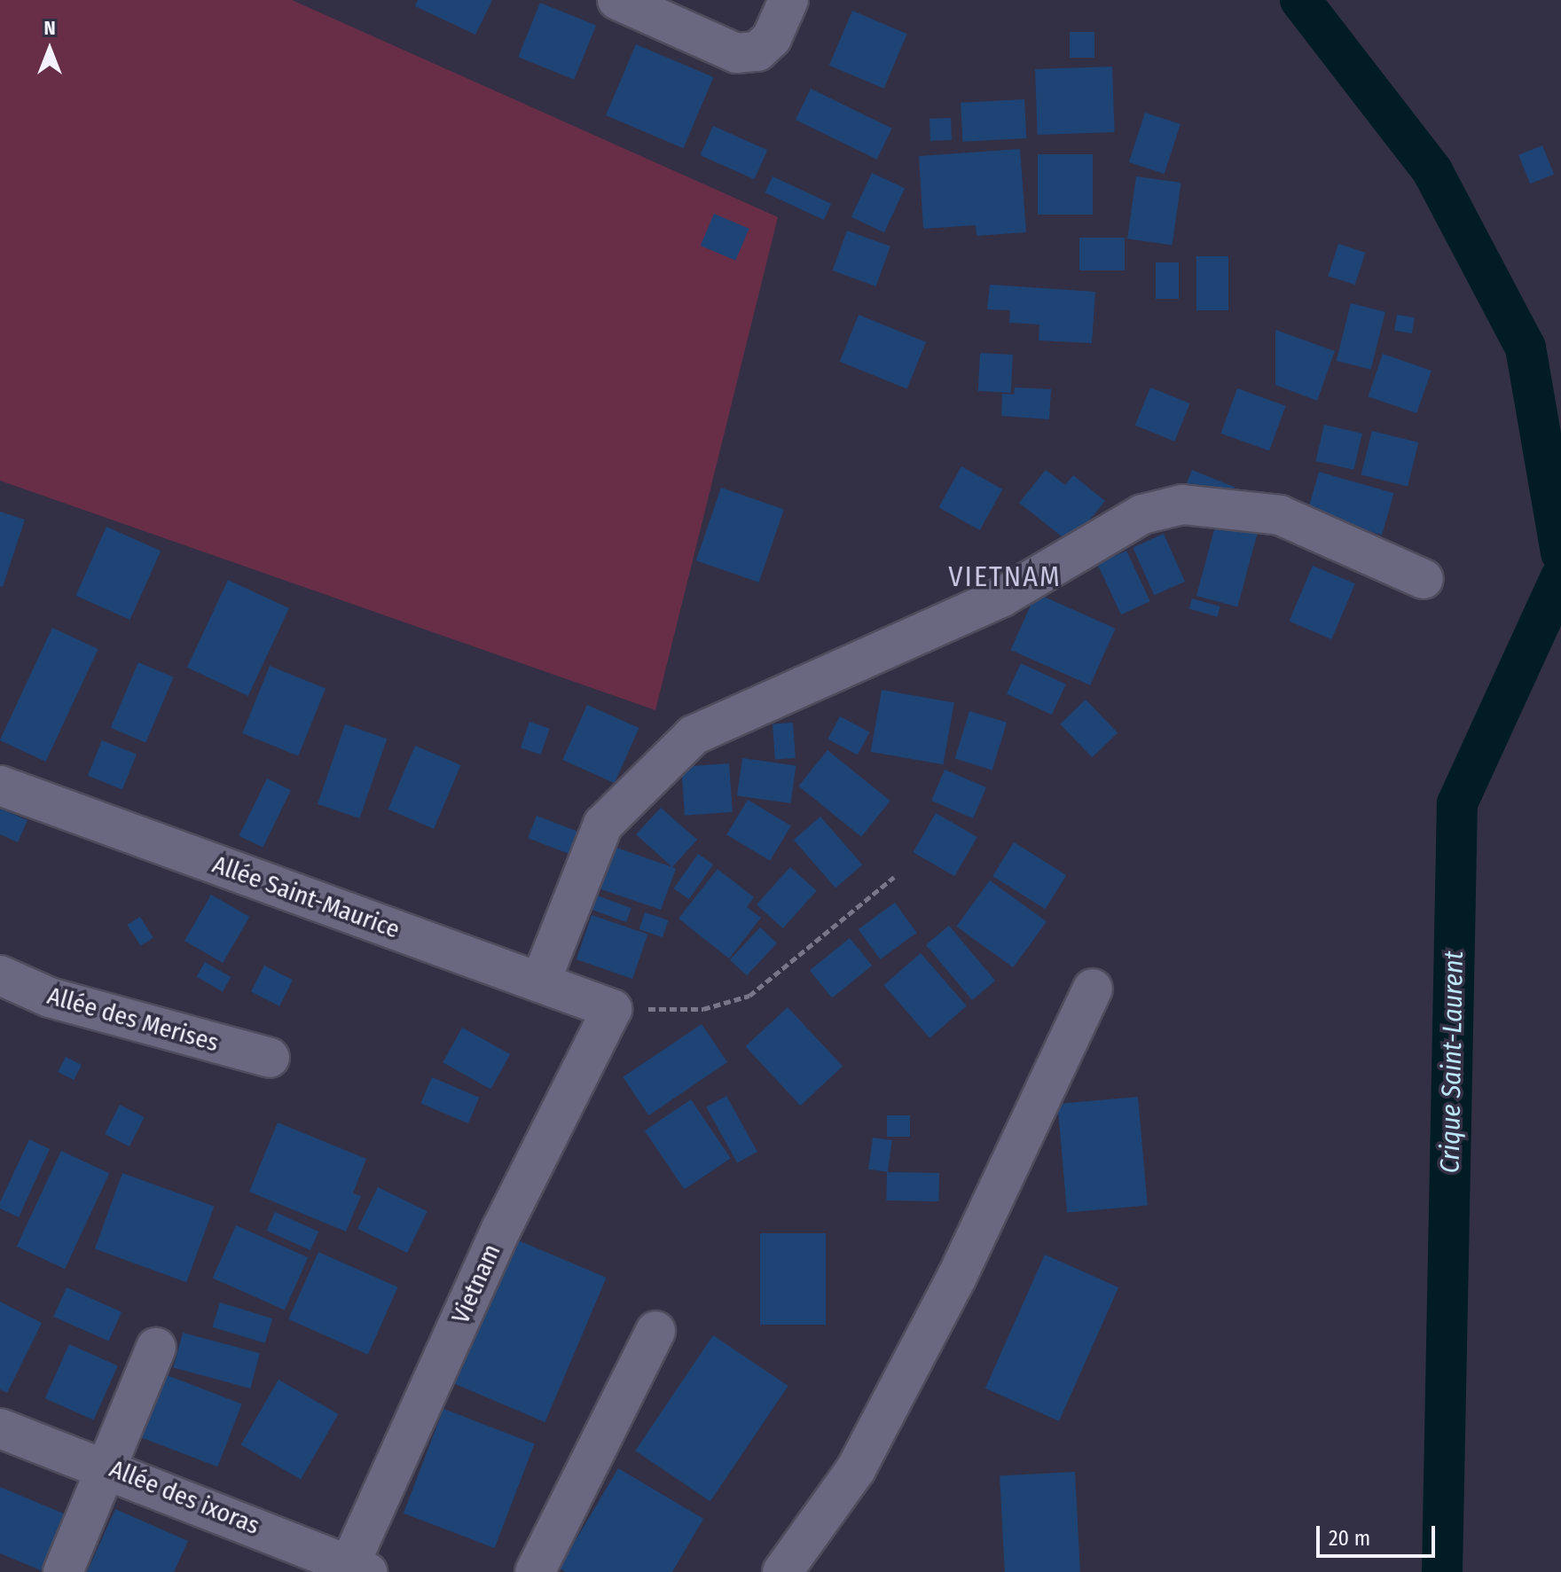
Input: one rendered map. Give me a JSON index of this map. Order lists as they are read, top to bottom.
{
  "streets": {
    "street": [
      "Allée Saint-Maurice",
      "Allée des Merises",
      "Vietnam",
      "Allée des ixoras"
    ]
  },
  "crossings": [
    ["Allée Saint-Maurice", "Vietnam"],
    ["Vietnam", "Allée des ixoras"]
  ],
  "districts": ["VIETNAM"],
  "water": ["Crique Saint-Laurent"],
  "scale_bar": "20 m",
  "north": "top"
}
